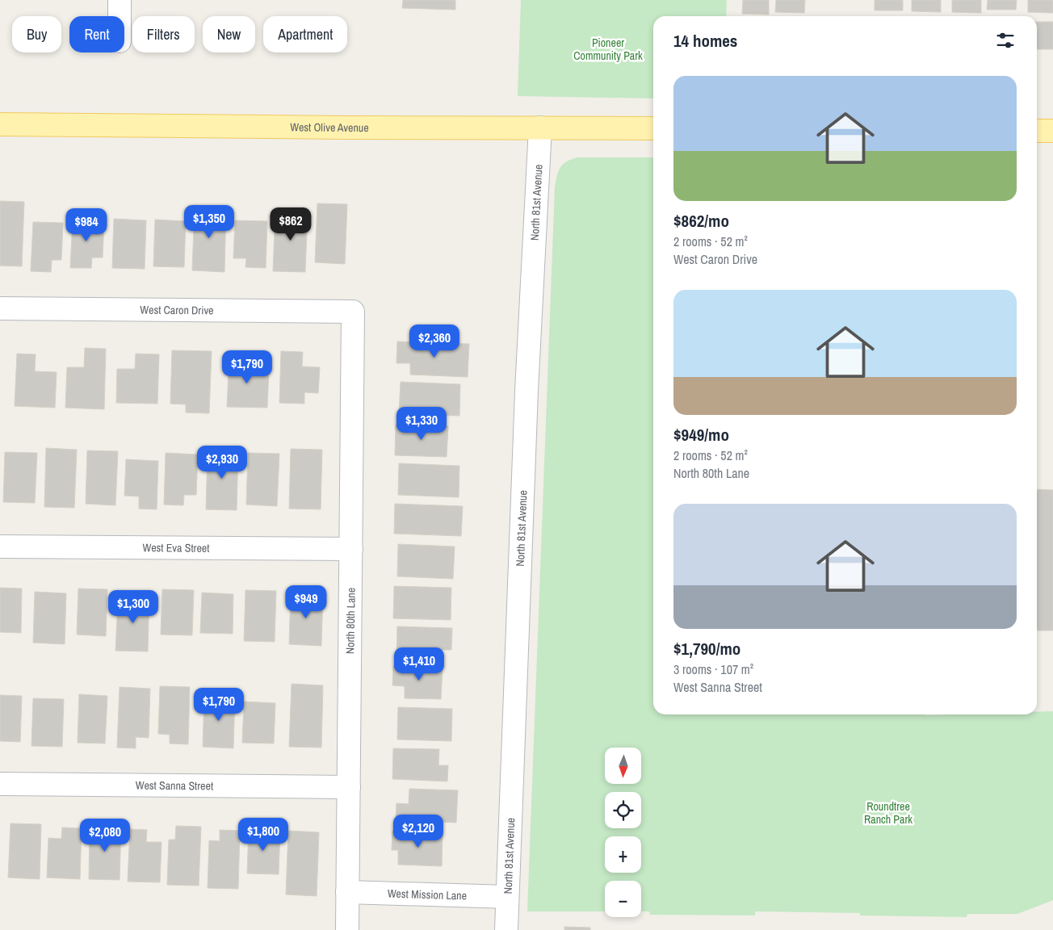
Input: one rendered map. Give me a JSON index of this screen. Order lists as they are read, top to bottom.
{
  "streets": {
    "main road": ["West Olive Avenue"],
    "street": [
      "North 81st Avenue",
      "West Caron Drive",
      "West Eva Street",
      "North 80th Lane",
      "West Sanna Street",
      "West Mission Lane"
    ]
  },
  "crossings": [
    ["West Olive Avenue", "North 81st Avenue"],
    ["North 81st Avenue", "West Mission Lane"],
    ["West Caron Drive", "North 80th Lane"],
    ["West Eva Street", "North 80th Lane"],
    ["North 80th Lane", "West Sanna Street"],
    ["North 80th Lane", "West Mission Lane"]
  ],
  "parks": ["Pioneer Community Park", "Roundtree Ranch Park"],
  "north": "bottom",
  "page": {
    "chip": [
      "Buy",
      "Rent",
      "Filters",
      "New",
      "Apartment"
    ],
    "heading": "14 homes",
    "list": [
      {
        "name": "$862/mo",
        "note": "2 rooms · 52 m² · West Caron Drive"
      },
      {
        "name": "$949/mo",
        "note": "2 rooms · 52 m² · North 80th Lane"
      },
      {
        "name": "$1,790/mo",
        "note": "3 rooms · 107 m² · West Sanna Street"
      }
    ],
    "price": [
      "$1,350",
      "$862",
      "$984",
      "$2,360",
      "$1,790",
      "$1,330",
      "$2,930",
      "$949",
      "$1,300",
      "$1,410",
      "$1,790",
      "$2,120",
      "$1,800",
      "$2,080"
    ],
    "map_buttons": ["+", "−"]
  }
}
